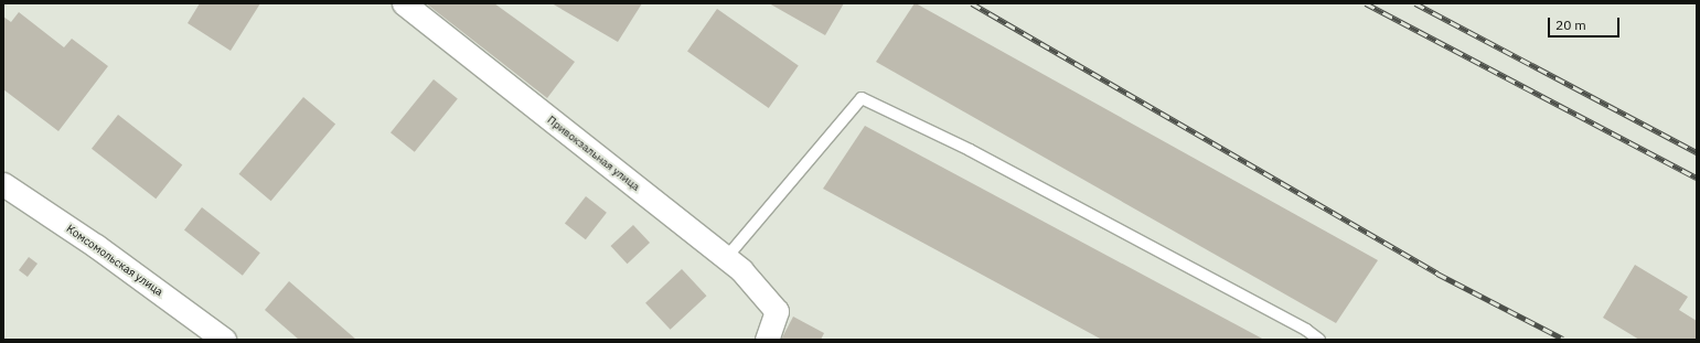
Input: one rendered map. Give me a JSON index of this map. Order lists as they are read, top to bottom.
{
  "streets": {
    "street": ["Привокзальная улица", "Комсомольская улица"]
  },
  "scale_bar": "20 m"
}
